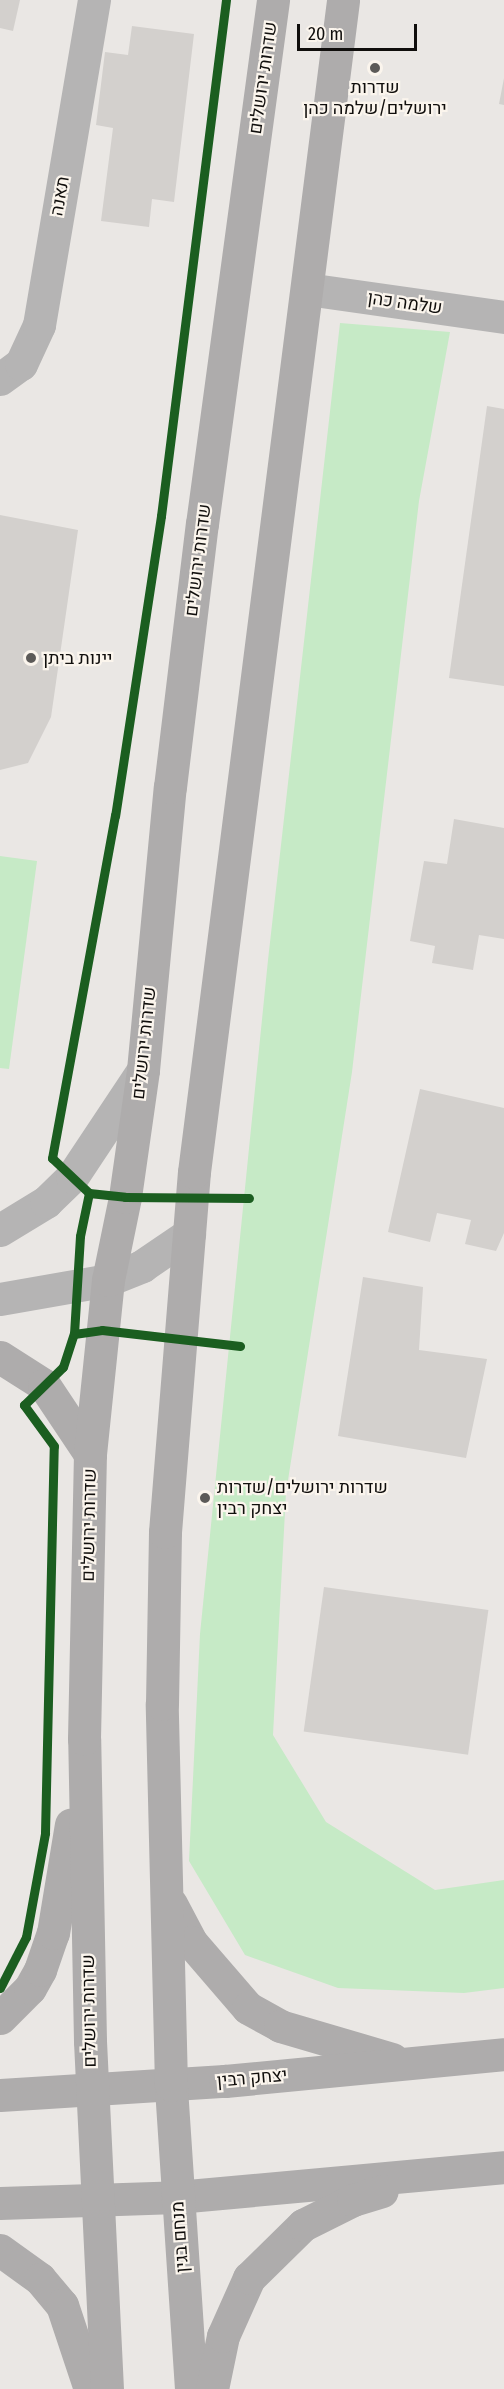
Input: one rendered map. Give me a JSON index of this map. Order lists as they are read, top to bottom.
{
  "streets": {
    "main road": ["שדרות ירושלים", "יצחק רבין", "מנחם בגין"],
    "street": ["תאנה", "שלמה כהן"]
  },
  "crossings": [
    ["שדרות ירושלים", "יצחק רבין"],
    ["יצחק רבין", "מנחם בגין"]
  ],
  "places": ["שדרות ירושלים/שלמה כהן", "יינות ביתן", "שדרות ירושלים/שדרות יצחק רבין"],
  "scale_bar": "20 m"
}
